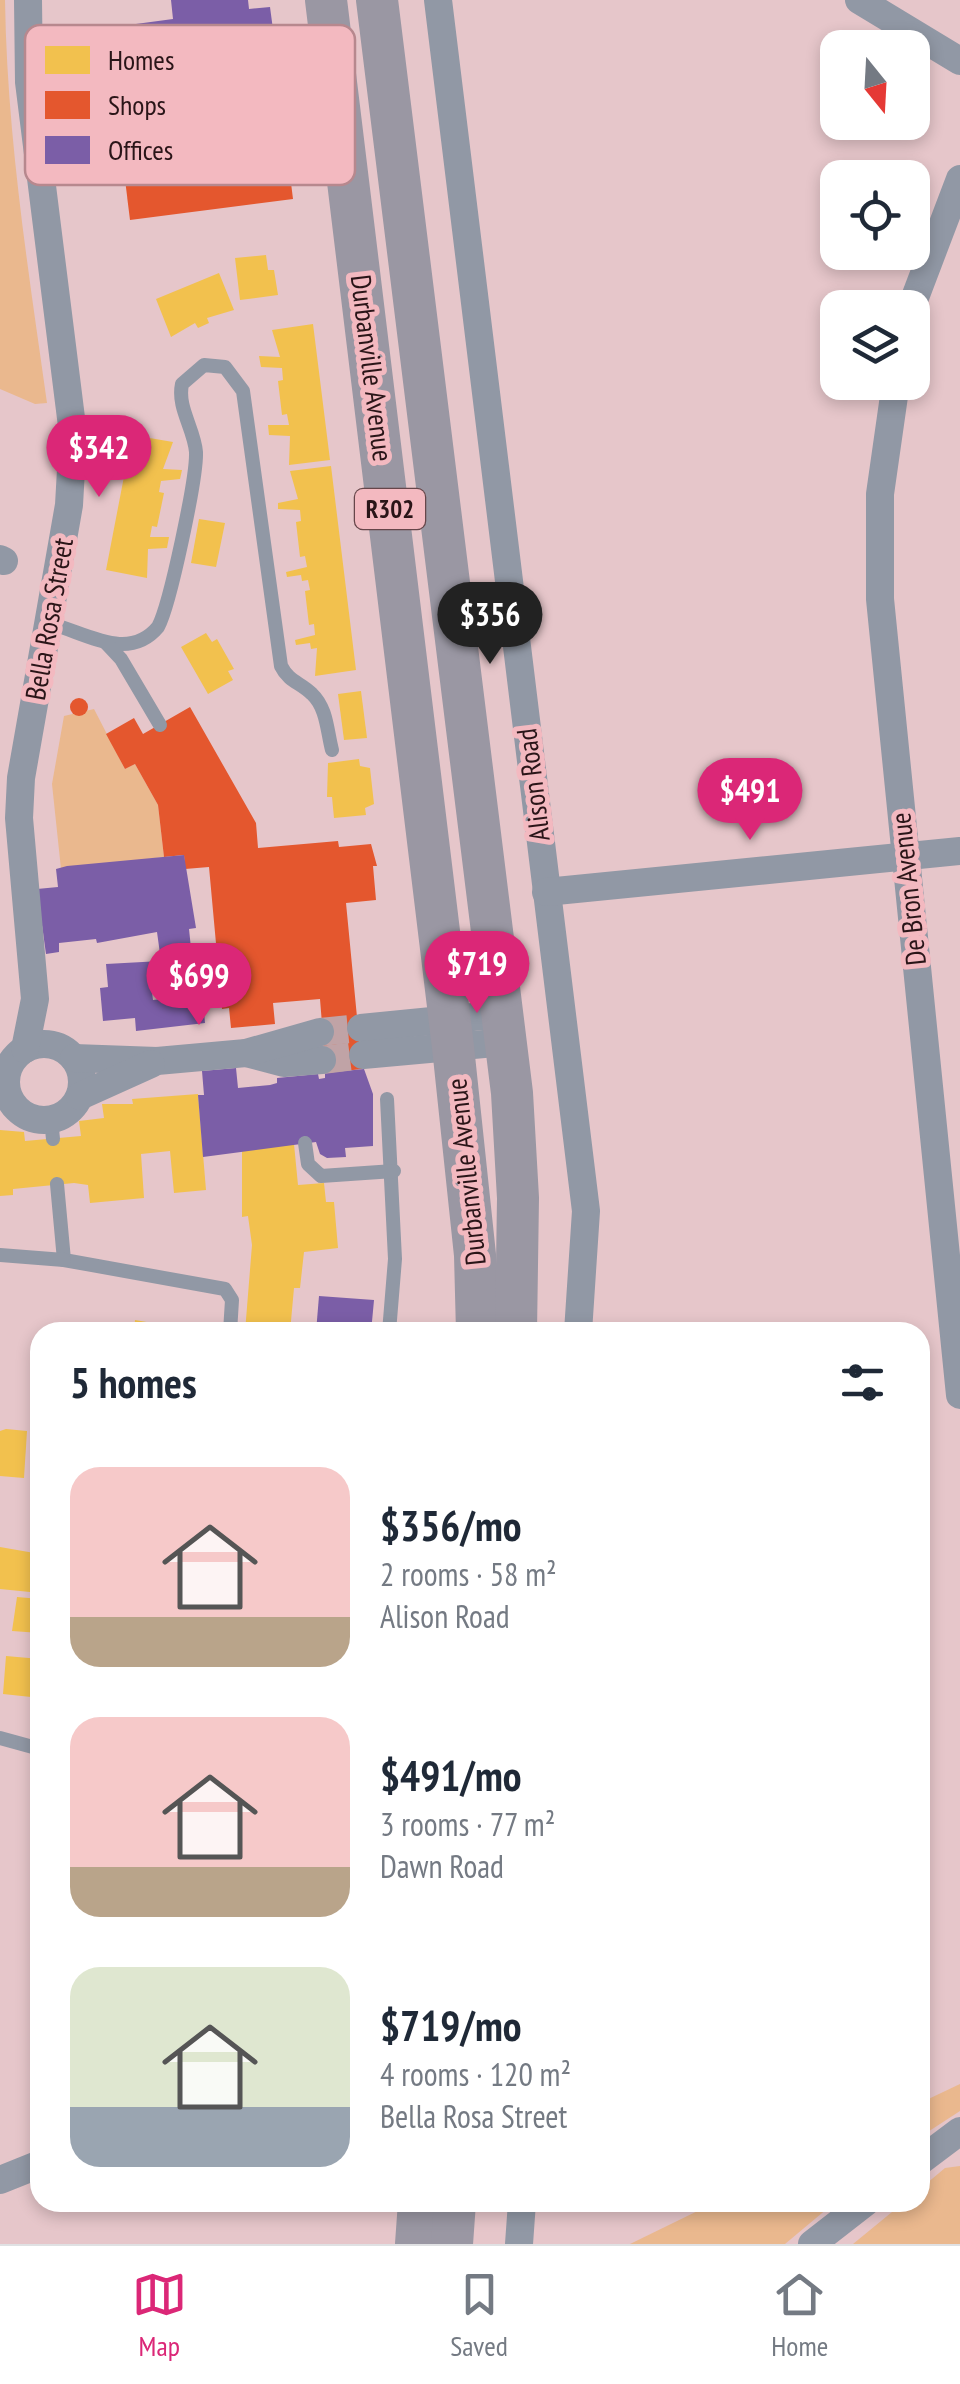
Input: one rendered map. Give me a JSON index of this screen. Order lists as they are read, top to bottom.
{
  "streets": {
    "main road": ["Durbanville Avenue", "R302"],
    "street": ["Bella Rosa Street", "Alison Road", "De Bron Avenue"]
  },
  "legend": ["Homes", "Shops", "Offices"],
  "north": "bottom",
  "page": {
    "price": [
      "$342",
      "$356",
      "$491",
      "$719",
      "$699"
    ],
    "heading": "5 homes",
    "list": [
      {
        "name": "$356/mo",
        "note": "2 rooms · 58 m² · Alison Road"
      },
      {
        "name": "$491/mo",
        "note": "3 rooms · 77 m² · Dawn Road"
      },
      {
        "name": "$719/mo",
        "note": "4 rooms · 120 m² · Bella Rosa Street"
      }
    ],
    "tabs": ["Map", "Saved", "Home"]
  }
}
